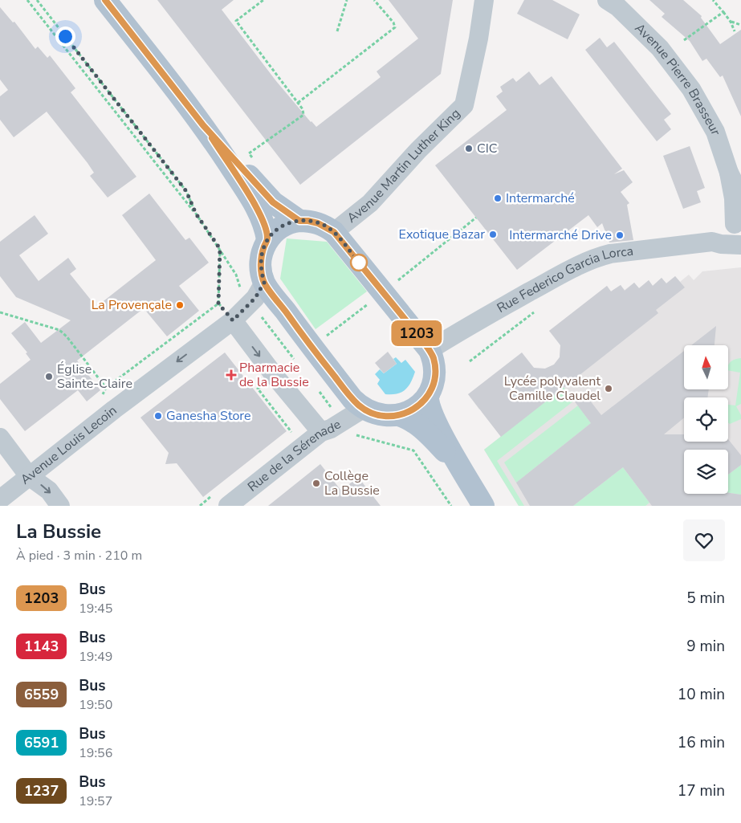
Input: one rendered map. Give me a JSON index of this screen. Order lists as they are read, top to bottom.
{
  "streets": {
    "street": [
      "Avenue Pierre Brasseur",
      "Avenue Martin Luther King",
      "Rue Federico Garcia Lorca",
      "Avenue Louis Lecoin",
      "Rue de la Sérenade"
    ]
  },
  "crossings": [
    ["Avenue Pierre Brasseur", "Rue Federico Garcia Lorca"]
  ],
  "one_way": ["Avenue Louis Lecoin"],
  "places": {
    "other": [
      "CIC",
      "Intermarché",
      "Exotique Bazar",
      "Intermarché Drive",
      "La Provençale",
      "Église Sainte-Claire",
      "Lycée polyvalent Camille Claudel",
      "Ganesha Store",
      "Collège La Bussie"
    ],
    "health": ["Pharmacie de la Bussie"]
  },
  "lines": ["bus line 1203"],
  "north": "top",
  "page": {
    "on_map": "1203",
    "heading": ["La Bussie", "À pied · 3 min · 210 m"],
    "list": [
      {
        "mark": "1203",
        "name": "Bus",
        "note": "19:45",
        "value": "5 min"
      },
      {
        "mark": "1143",
        "name": "Bus",
        "note": "19:49",
        "value": "9 min"
      },
      {
        "mark": "6559",
        "name": "Bus",
        "note": "19:50",
        "value": "10 min"
      },
      {
        "mark": "6591",
        "name": "Bus",
        "note": "19:56",
        "value": "16 min"
      },
      {
        "mark": "1237",
        "name": "Bus",
        "note": "19:57",
        "value": "17 min"
      }
    ]
  }
}
